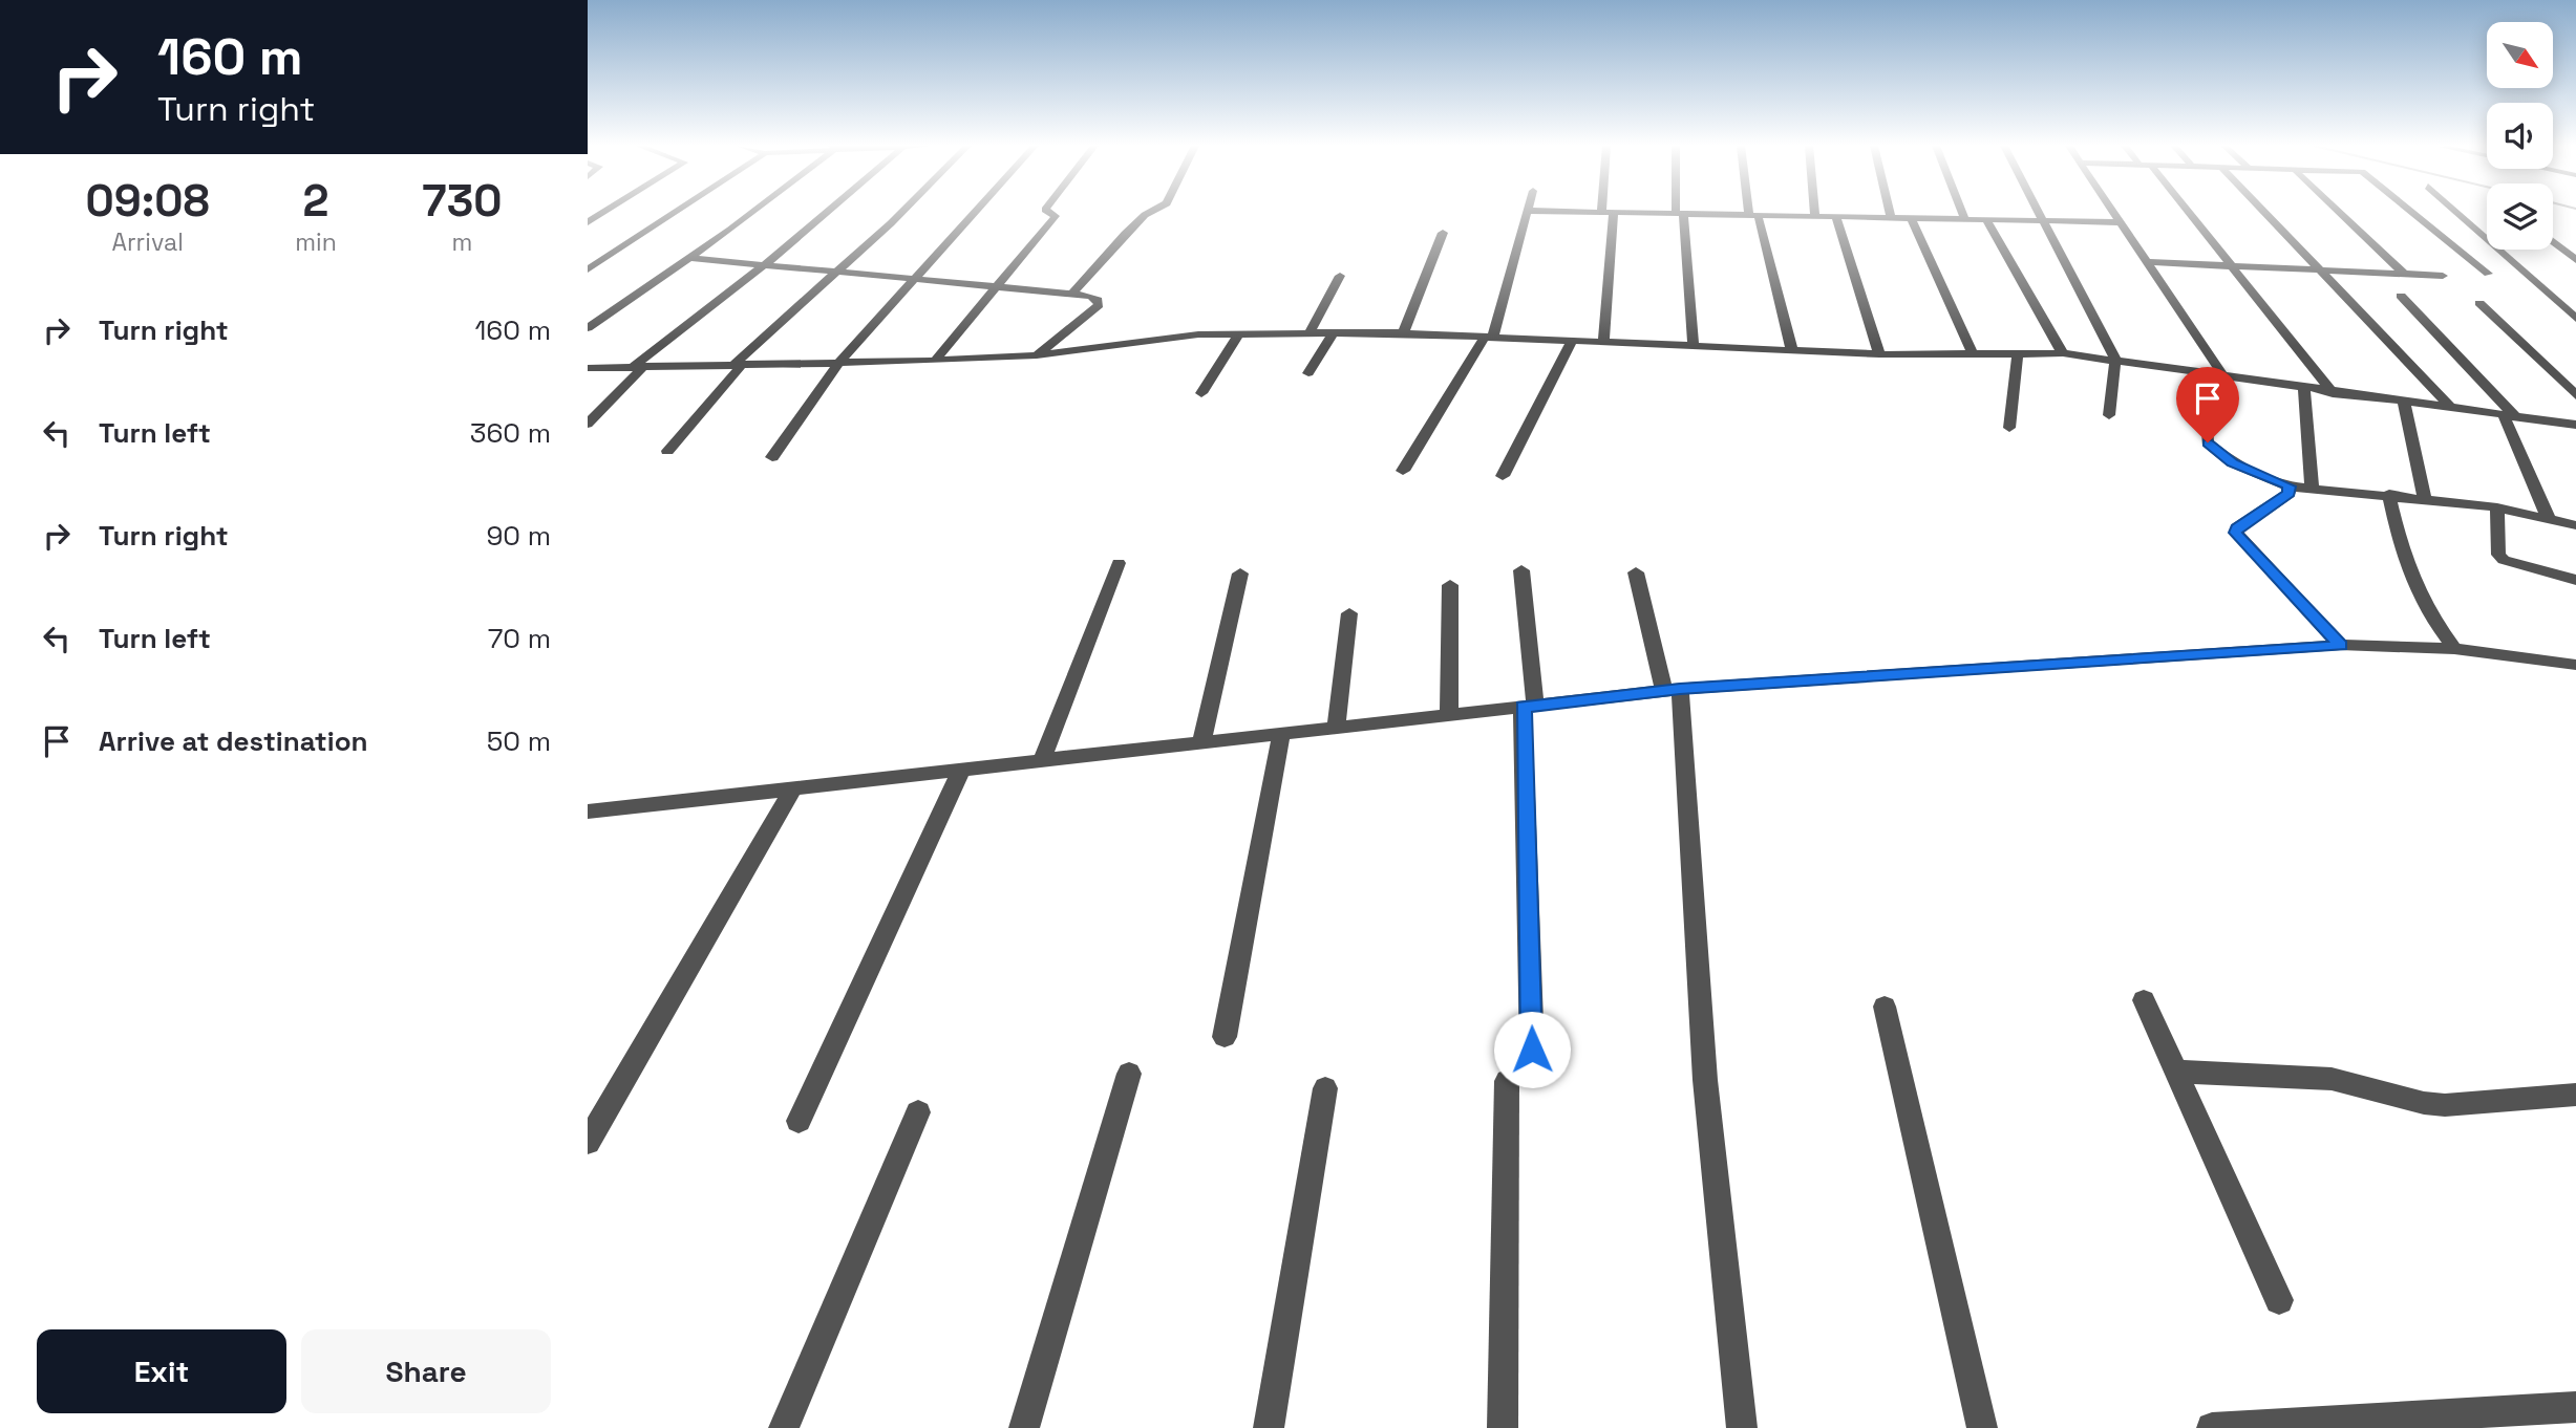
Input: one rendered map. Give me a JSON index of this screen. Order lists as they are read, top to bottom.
{
  "north": "bottom right",
  "page": {
    "turn": ["160 m", "Turn right"],
    "eta": [
      "09:08",
      "Arrival",
      "2",
      "min",
      "730",
      "m"
    ],
    "list": [
      {
        "name": "Turn right",
        "value": "160 m"
      },
      {
        "name": "Turn left",
        "value": "360 m"
      },
      {
        "name": "Turn right",
        "value": "90 m"
      },
      {
        "name": "Turn left",
        "value": "70 m"
      },
      {
        "name": "Arrive at destination",
        "value": "50 m"
      }
    ],
    "buttons": ["Exit", "Share"]
  }
}
